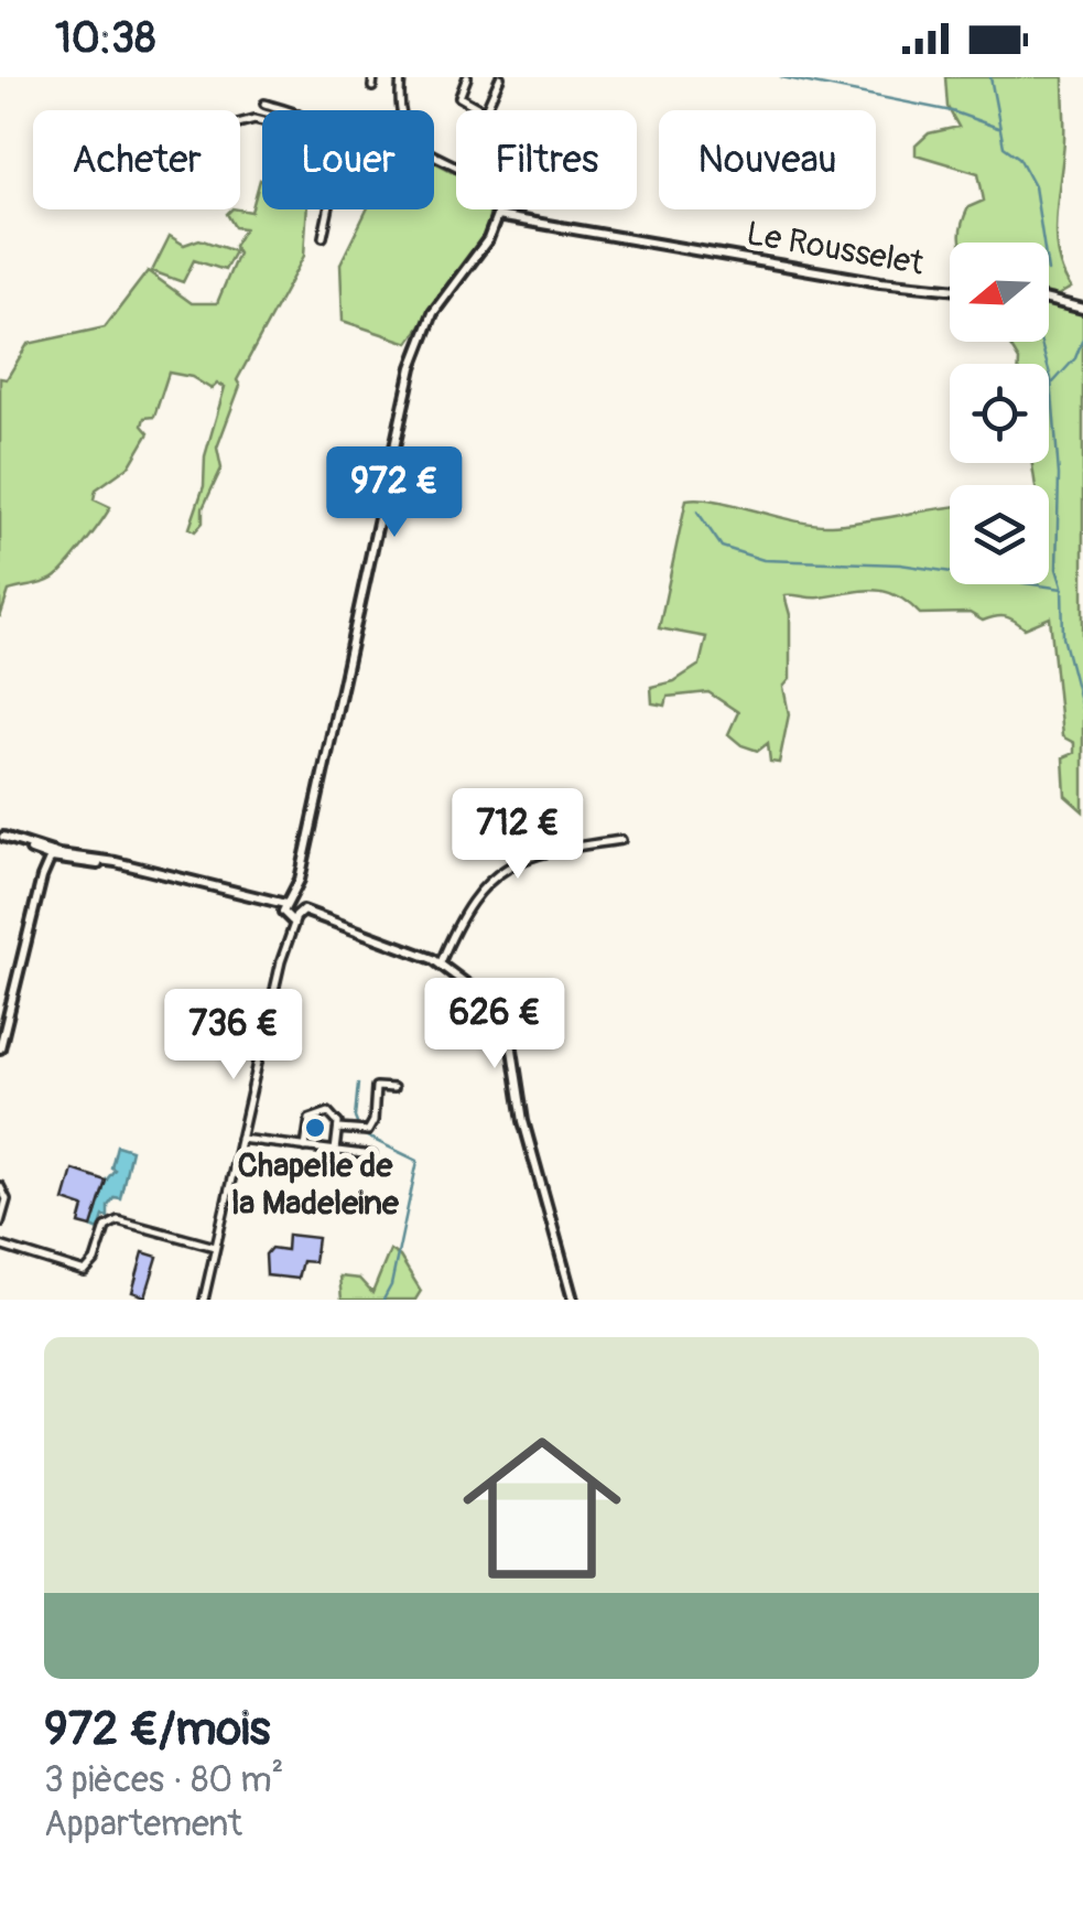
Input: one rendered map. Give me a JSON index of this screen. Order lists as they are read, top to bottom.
{
  "streets": {
    "street": ["Le Rousselet"]
  },
  "places": ["Chapelle de la Madeleine"],
  "north": "left",
  "page": {
    "status": "10:38",
    "chip": [
      "Acheter",
      "Louer",
      "Filtres",
      "Nouveau"
    ],
    "price": [
      "972 €",
      "712 €",
      "626 €",
      "736 €"
    ],
    "list": [
      {
        "name": "972 €/mois",
        "note": "3 pièces · 80 m² · Appartement"
      }
    ]
  }
}
